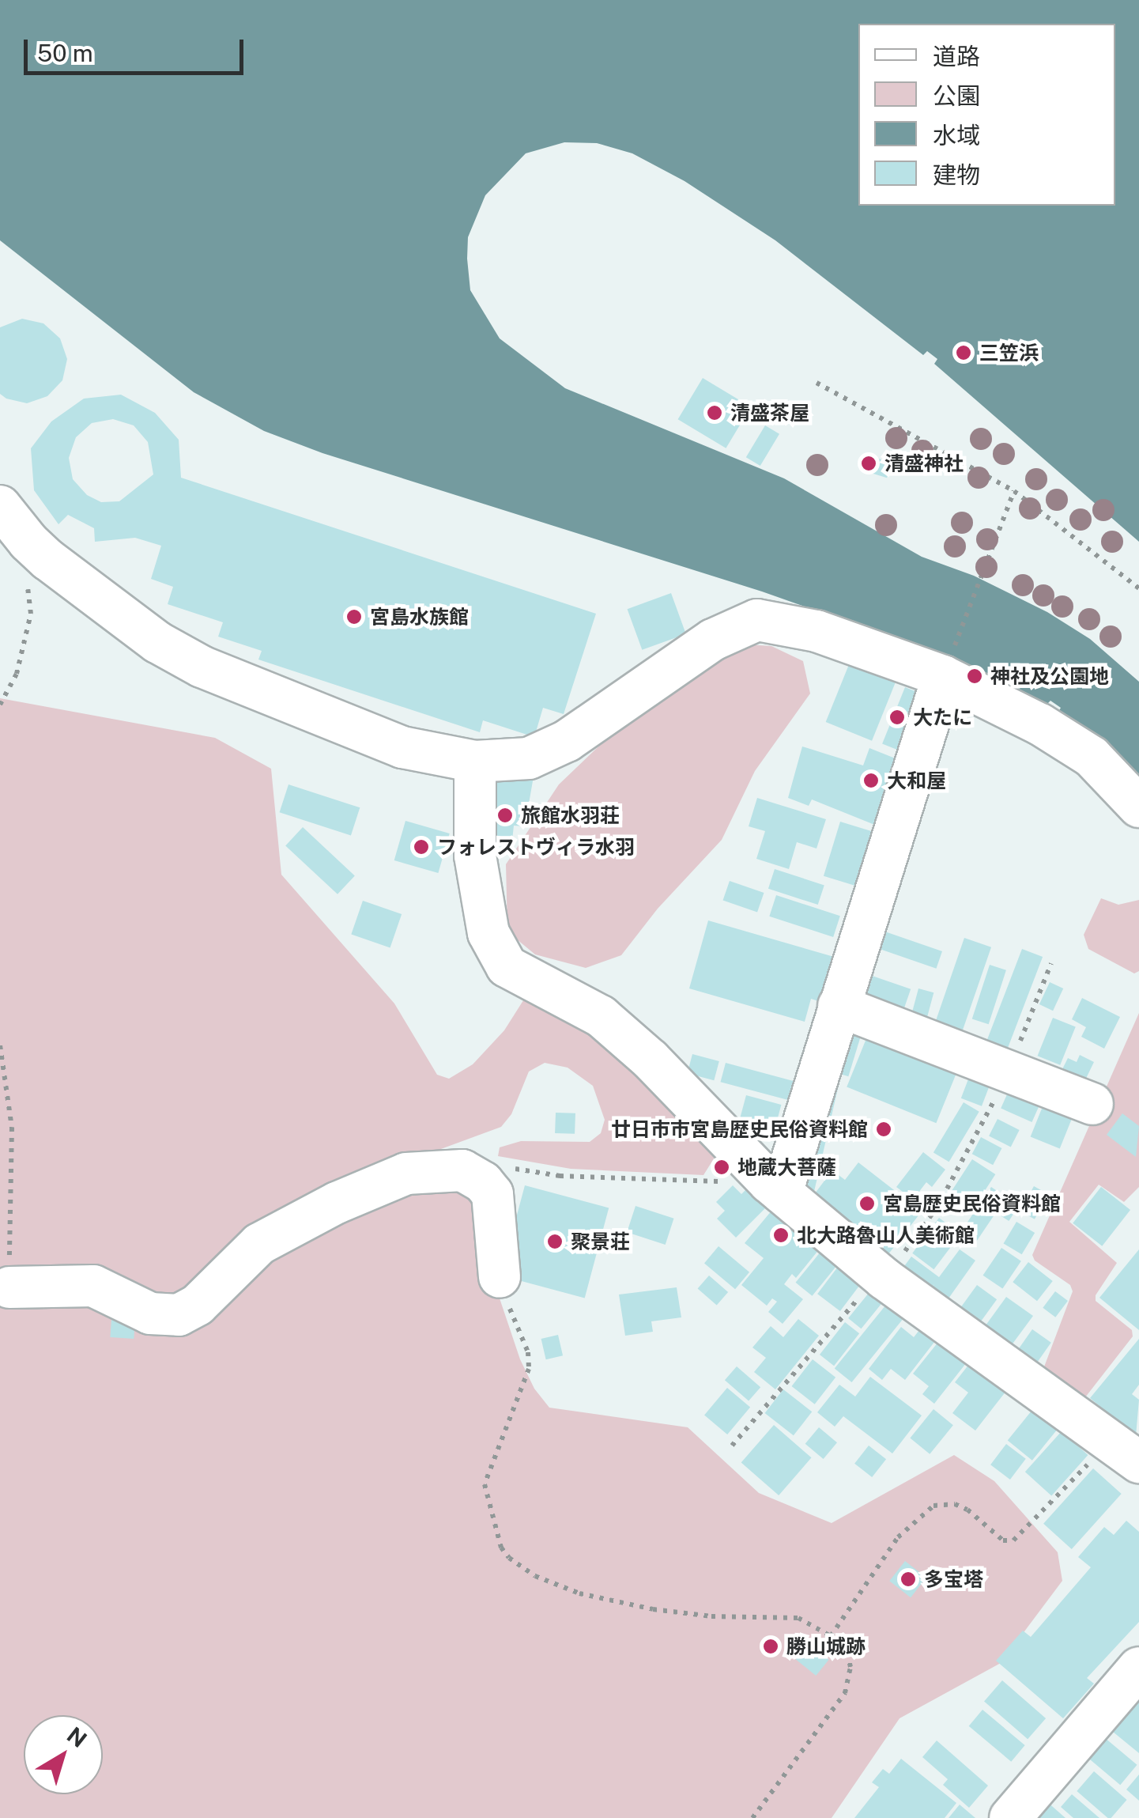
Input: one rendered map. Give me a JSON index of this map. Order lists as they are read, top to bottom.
{
  "places": [
    "三笠浜",
    "清盛茶屋",
    "清盛神社",
    "宮島水族館",
    "神社及公園地",
    "大たに",
    "大和屋",
    "旅館水羽荘",
    "フォレストヴィラ水羽",
    "廿日市市宮島歴史民俗資料館",
    "地蔵大菩薩",
    "宮島歴史民俗資料館",
    "北大路魯山人美術館",
    "聚景荘",
    "多宝塔",
    "勝山城跡"
  ],
  "legend": [
    "道路",
    "公園",
    "水域",
    "建物"
  ],
  "scale_bar": "50 m",
  "north": "top right"
}
